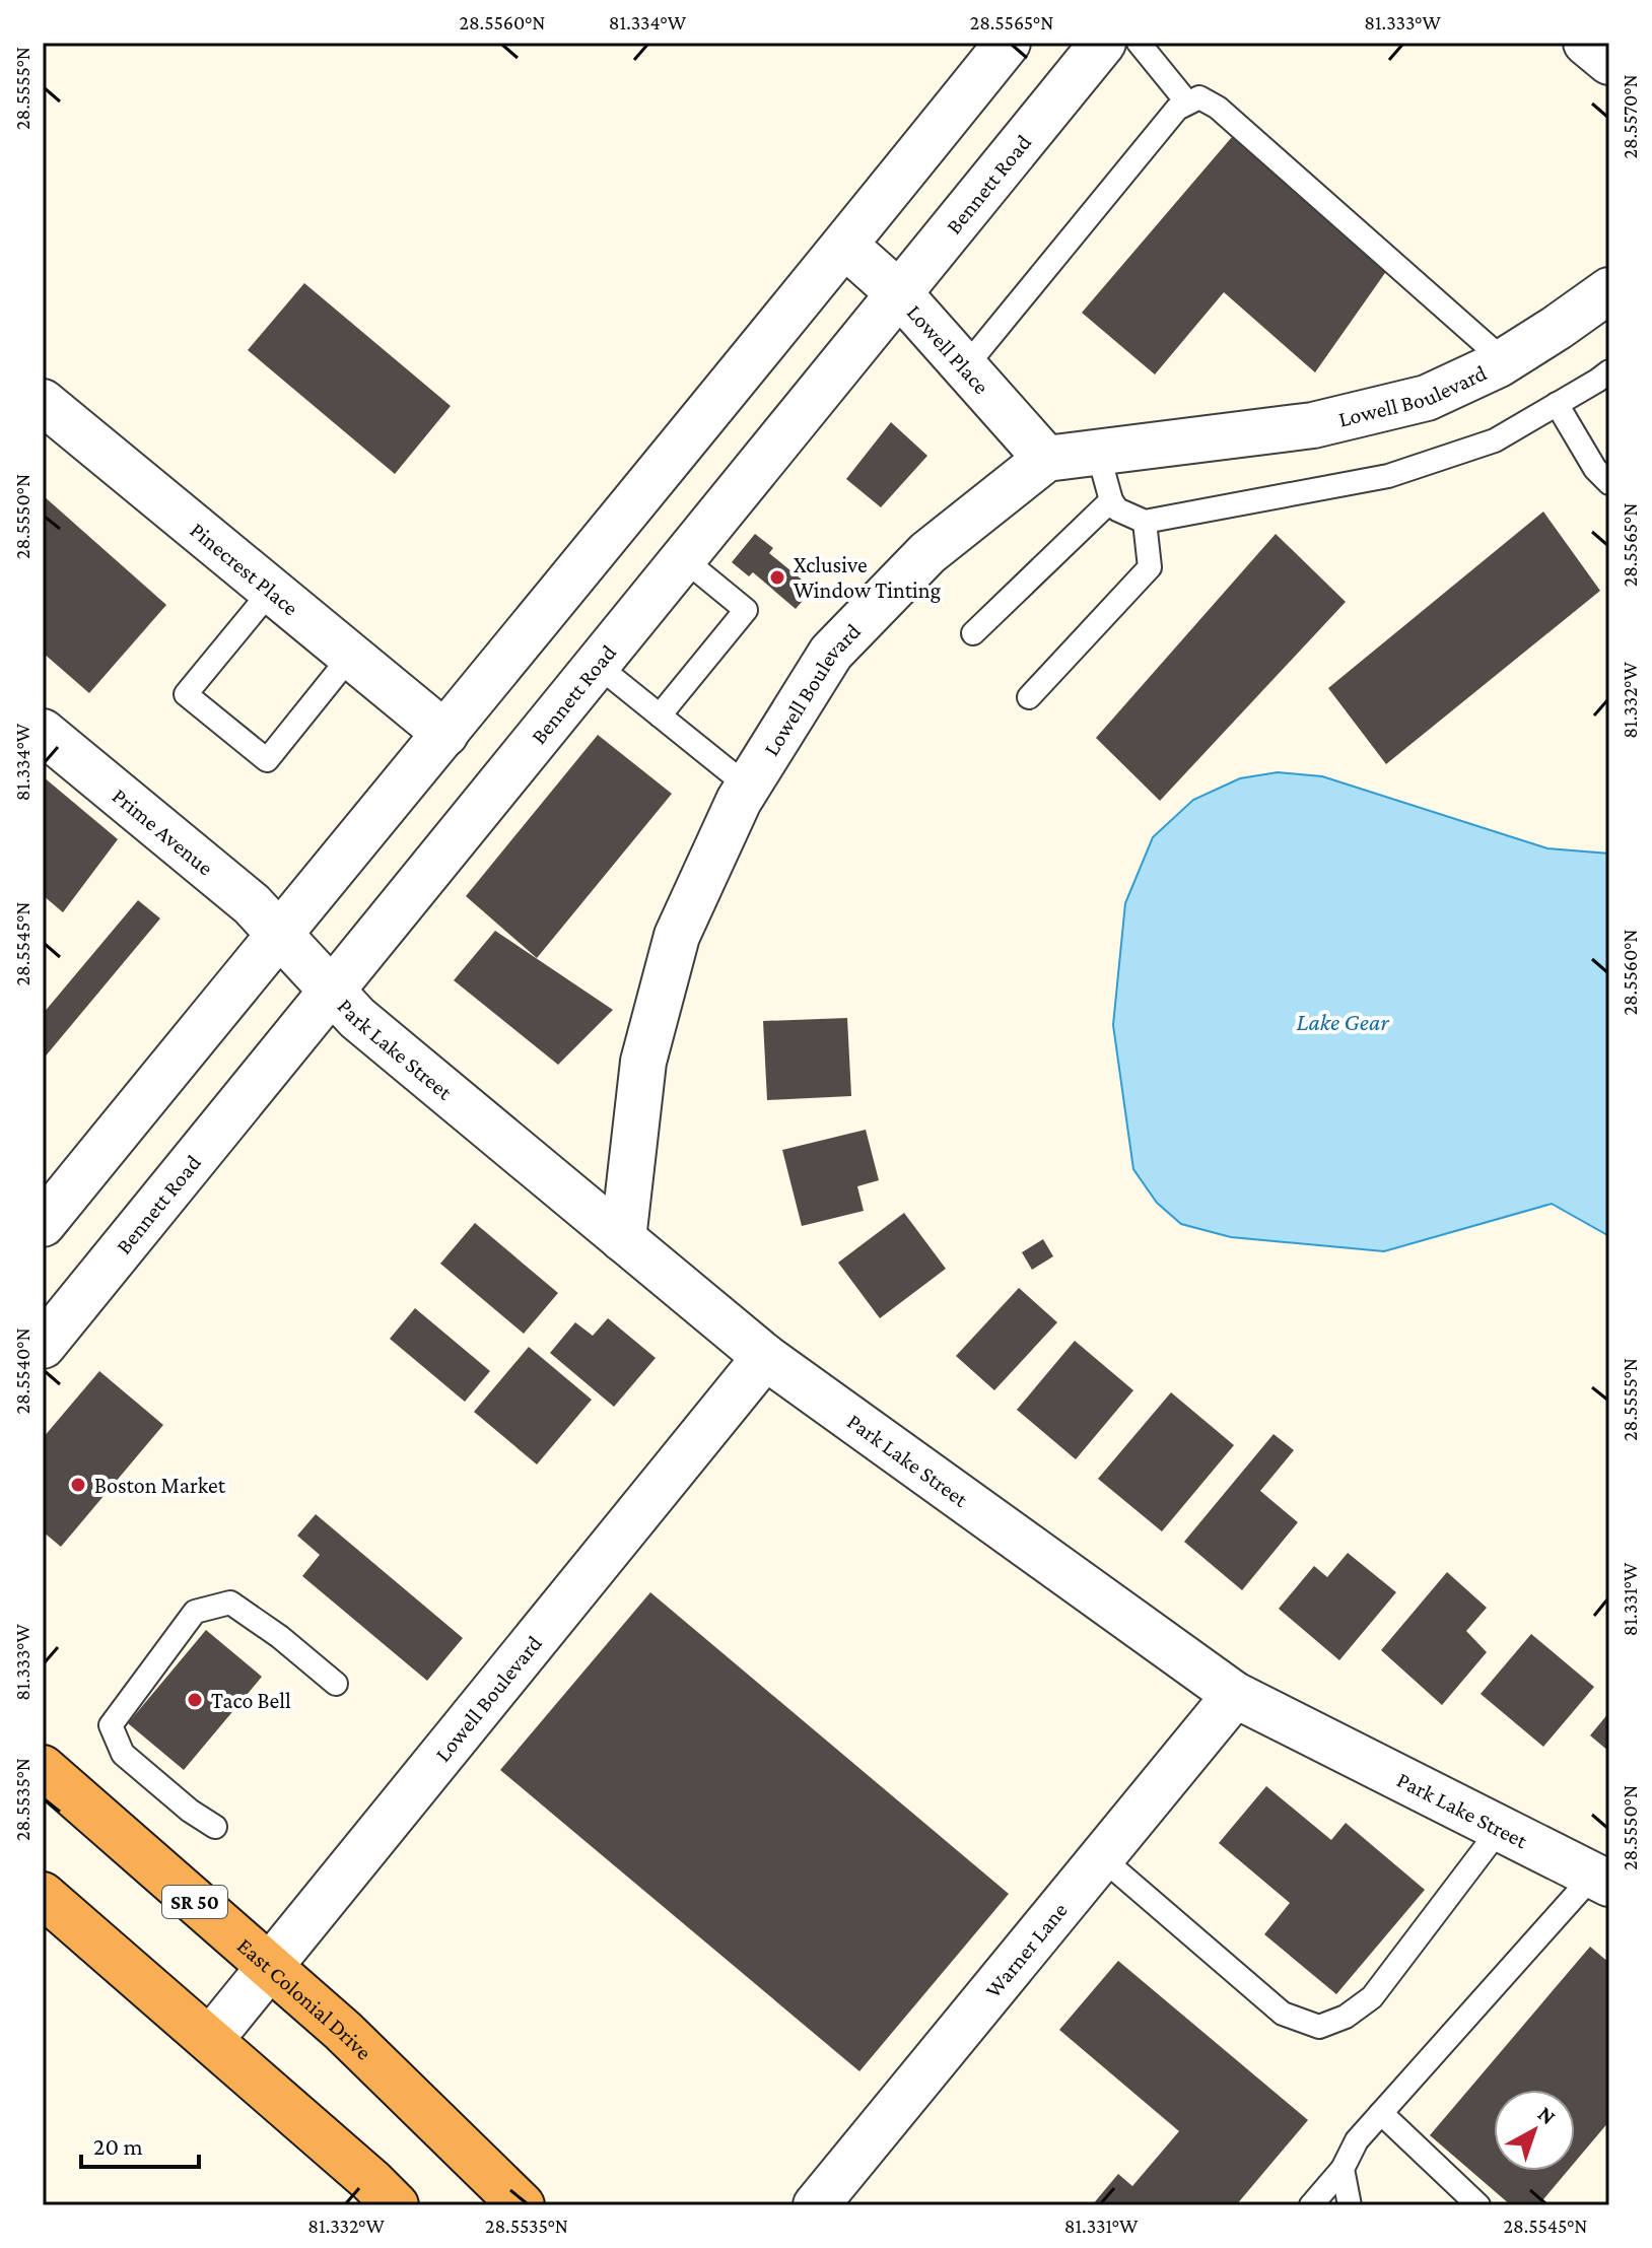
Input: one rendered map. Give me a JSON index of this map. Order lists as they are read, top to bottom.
{
  "streets": {
    "highway": ["SR 50", "East Colonial Drive"],
    "street": [
      "Bennett Road",
      "Lowell Place",
      "Lowell Boulevard",
      "Pinecrest Place",
      "Prime Avenue",
      "Park Lake Street",
      "Warner Lane"
    ]
  },
  "crossings": [
    ["Bennett Road", "Lowell Place"],
    ["Bennett Road", "Park Lake Street"],
    ["Lowell Place", "Lowell Boulevard"],
    ["Lowell Boulevard", "Park Lake Street"],
    ["Lowell Boulevard", "East Colonial Drive"],
    ["Prime Avenue", "Park Lake Street"],
    ["Park Lake Street", "Warner Lane"]
  ],
  "water": ["Lake Gear"],
  "places": ["Xclusive Window Tinting", "Boston Market", "Taco Bell"],
  "scale_bar": "20 m",
  "north": "top right",
  "coordinates": [
    "28.5560°N",
    "81.334°W",
    "28.5565°N",
    "81.333°W",
    "28.5555°N",
    "28.5570°N",
    "28.5550°N",
    "81.332°W",
    "28.5545°N",
    "28.5540°N",
    "81.331°W",
    "28.5535°N"
  ]
}
